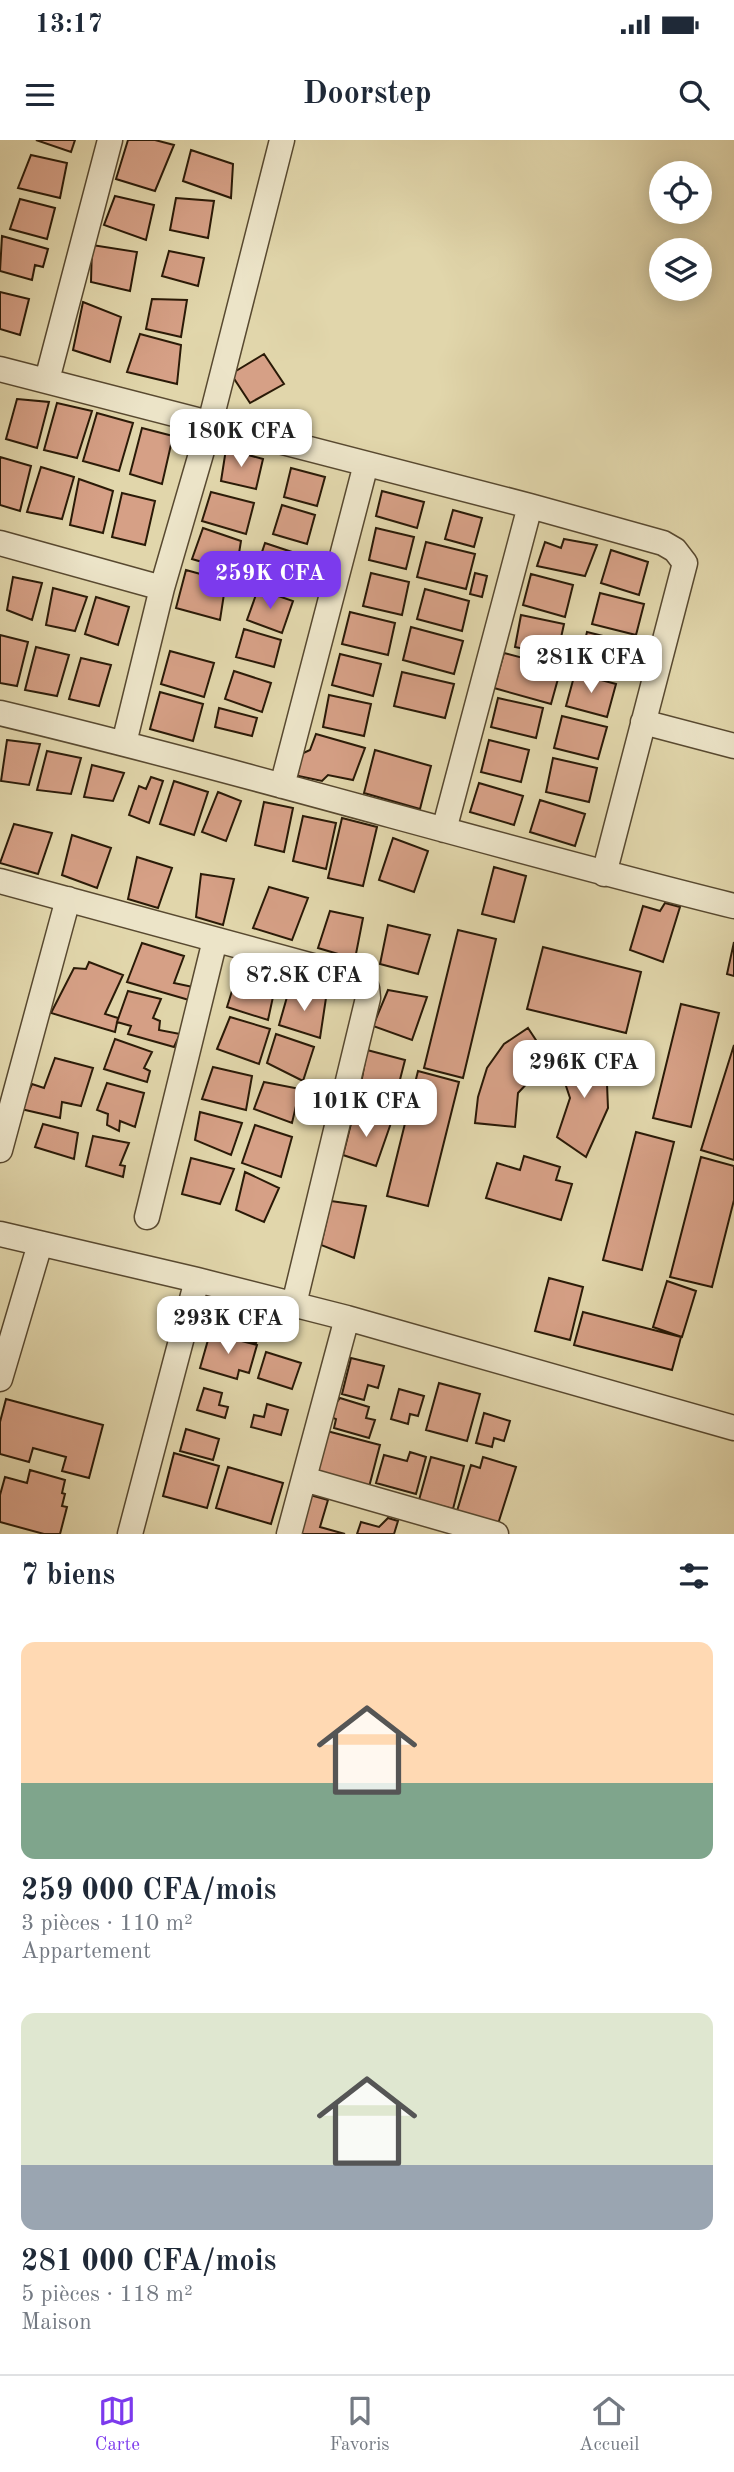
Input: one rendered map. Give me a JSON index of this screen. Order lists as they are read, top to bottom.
{
  "page": {
    "status": "13:17",
    "header": "Doorstep",
    "price": [
      "180K CFA",
      "259K CFA",
      "281K CFA",
      "87.8K CFA",
      "296K CFA",
      "101K CFA",
      "293K CFA"
    ],
    "heading": "7 biens",
    "list": [
      {
        "name": "259 000 CFA/mois",
        "note": "3 pièces · 110 m² · Appartement"
      },
      {
        "name": "281 000 CFA/mois",
        "note": "5 pièces · 118 m² · Maison"
      }
    ],
    "tabs": ["Carte", "Favoris", "Accueil"]
  }
}
